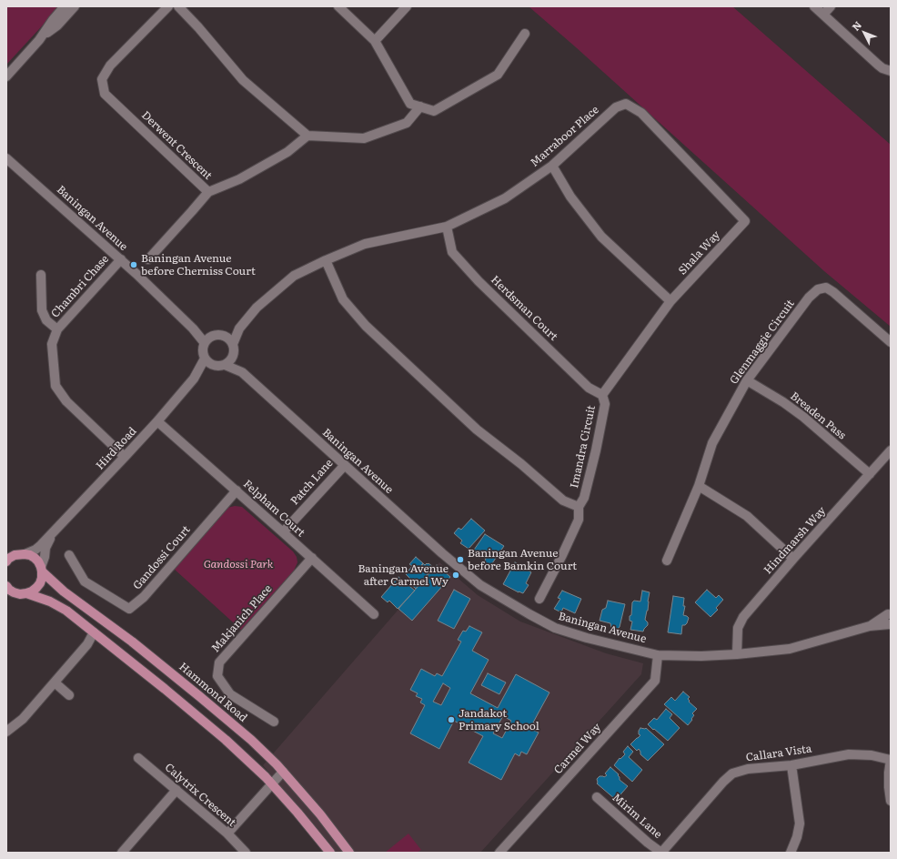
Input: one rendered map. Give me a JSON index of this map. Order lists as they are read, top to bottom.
{
  "streets": {
    "main road": ["Hammond Road"],
    "street": [
      "Marraboor Place",
      "Derwent Crescent",
      "Baningan Avenue",
      "Shala Way",
      "Chambri Chase",
      "Herdsman Court",
      "Glenmaggie Circuit",
      "Breaden Pass",
      "Imandra Circuit",
      "Hird Road",
      "Patch Lane",
      "Felpham Court",
      "Hindmarsh Way",
      "Gandossi Court",
      "Makjanich Place",
      "Carmel Way",
      "Callara Vista",
      "Calytrix Crescent",
      "Mirim Lane"
    ]
  },
  "crossings": [
    ["Marraboor Place", "Baningan Avenue"],
    ["Marraboor Place", "Shala Way"],
    ["Marraboor Place", "Herdsman Court"],
    ["Marraboor Place", "Imandra Circuit"],
    ["Marraboor Place", "Hird Road"],
    ["Baningan Avenue", "Chambri Chase"],
    ["Baningan Avenue", "Hird Road"],
    ["Baningan Avenue", "Patch Lane"],
    ["Baningan Avenue", "Hindmarsh Way"],
    ["Baningan Avenue", "Carmel Way"],
    ["Shala Way", "Imandra Circuit"],
    ["Chambri Chase", "Hird Road"],
    ["Herdsman Court", "Imandra Circuit"],
    ["Glenmaggie Circuit", "Breaden Pass"],
    ["Breaden Pass", "Hindmarsh Way"],
    ["Hird Road", "Felpham Court"],
    ["Hird Road", "Hammond Road"],
    ["Patch Lane", "Felpham Court"],
    ["Felpham Court", "Gandossi Court"],
    ["Felpham Court", "Makjanich Place"],
    ["Callara Vista", "Mirim Lane"]
  ],
  "parks": ["Gandossi Park"],
  "places": [
    "Baningan Avenue before Cherniss Court",
    "Baningan Avenue before Bamkin Court",
    "Baningan Avenue after Carmel Wy",
    "Jandakot Primary School"
  ],
  "north": "top left"
}
